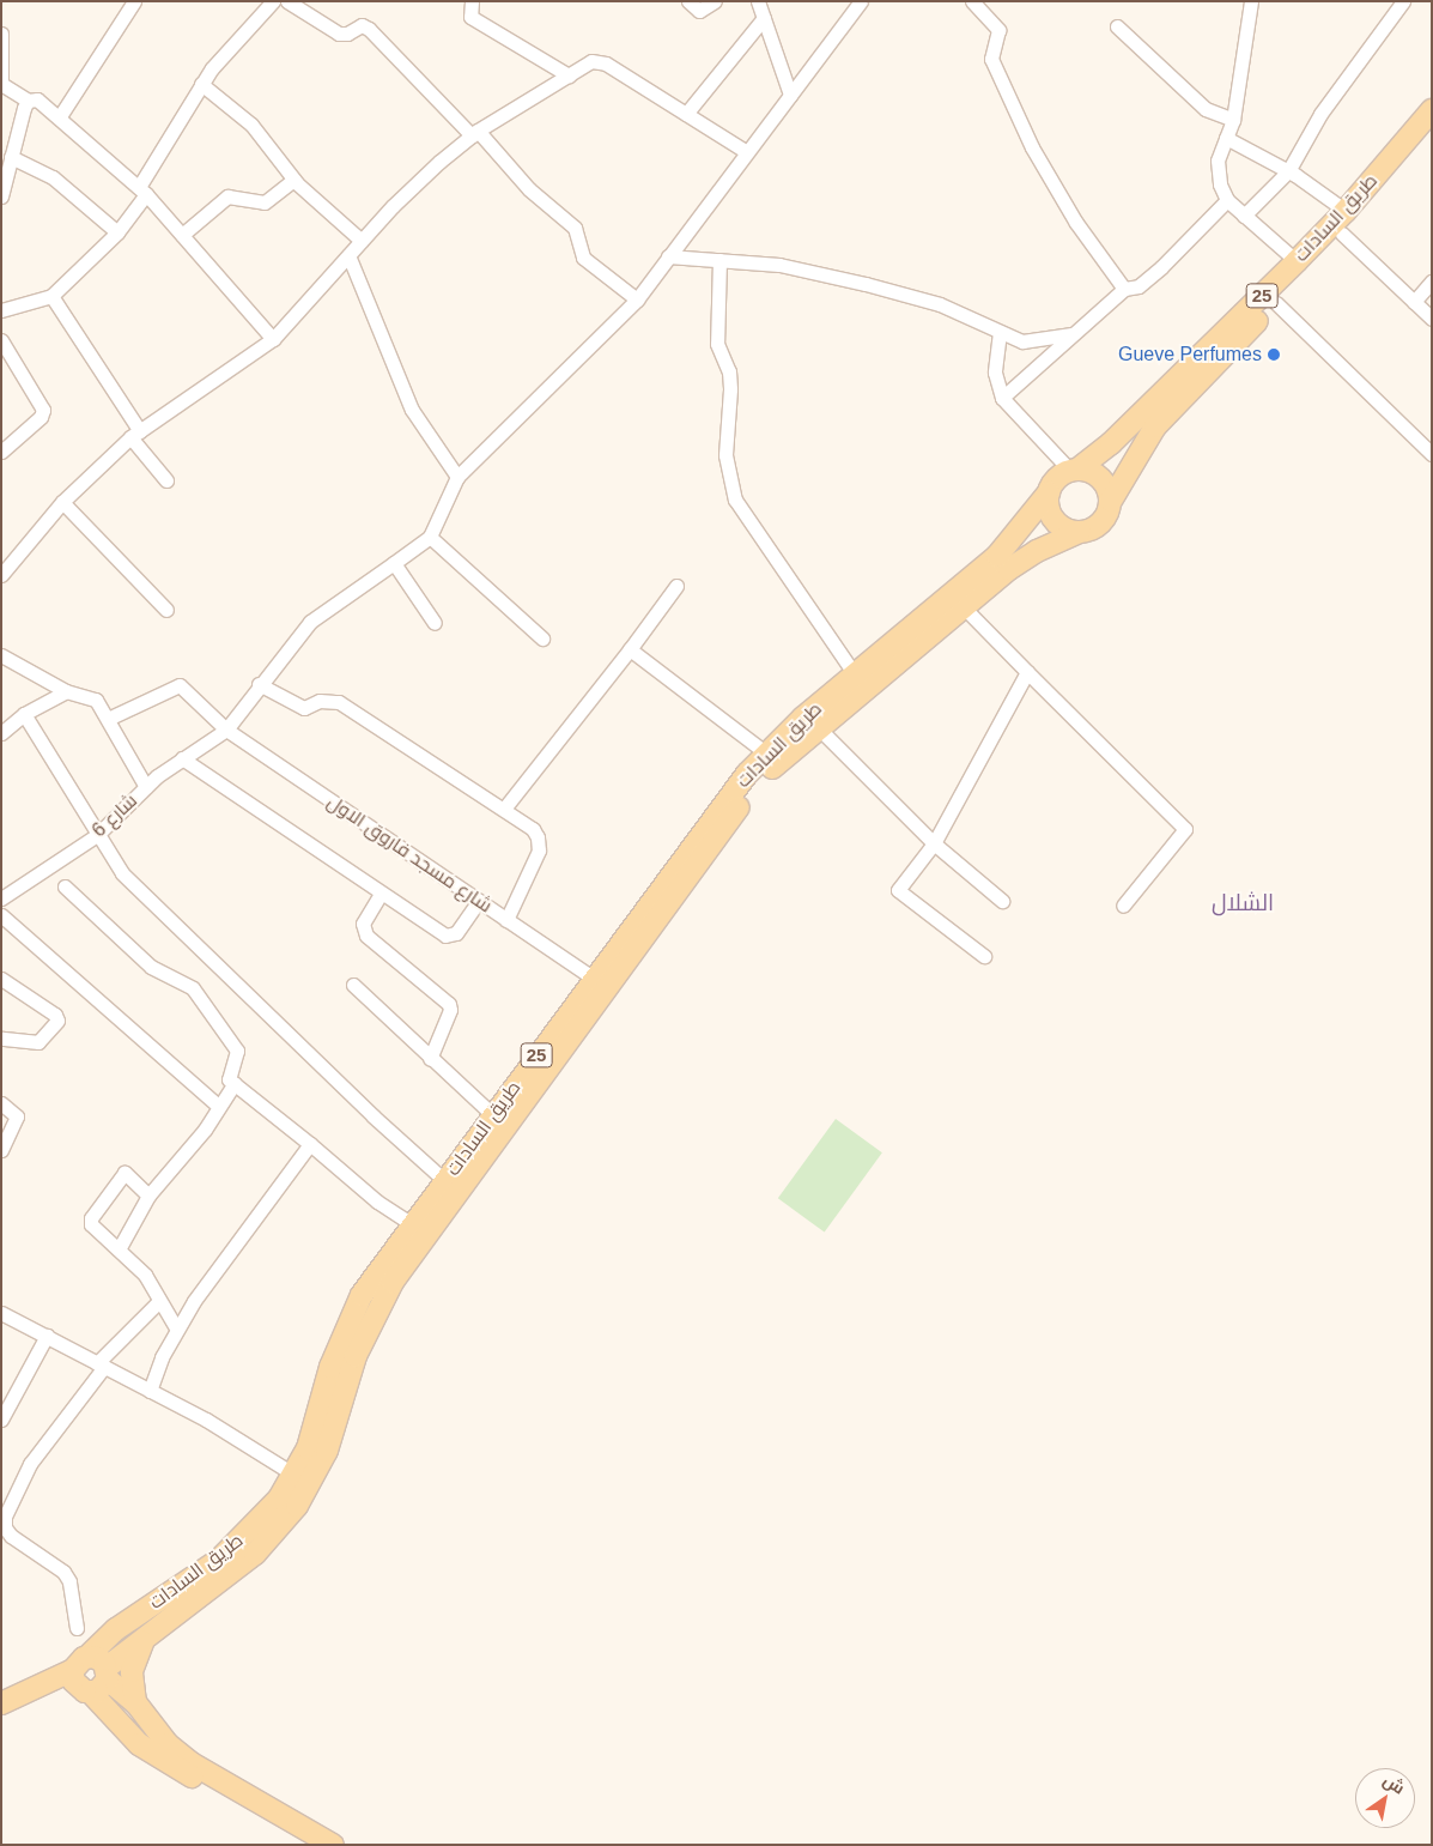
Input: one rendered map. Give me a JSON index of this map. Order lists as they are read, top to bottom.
{
  "streets": {
    "main road": ["طريق السادات", "25"],
    "street": ["شارع 6", "شارع مسجد فاروق الاول"]
  },
  "crossings": [
    ["طريق السادات", "شارع مسجد فاروق الاول"],
    ["شارع 6", "شارع مسجد فاروق الاول"]
  ],
  "districts": ["الشلال"],
  "places": ["Gueve Perfumes"],
  "north": "top right"
}
